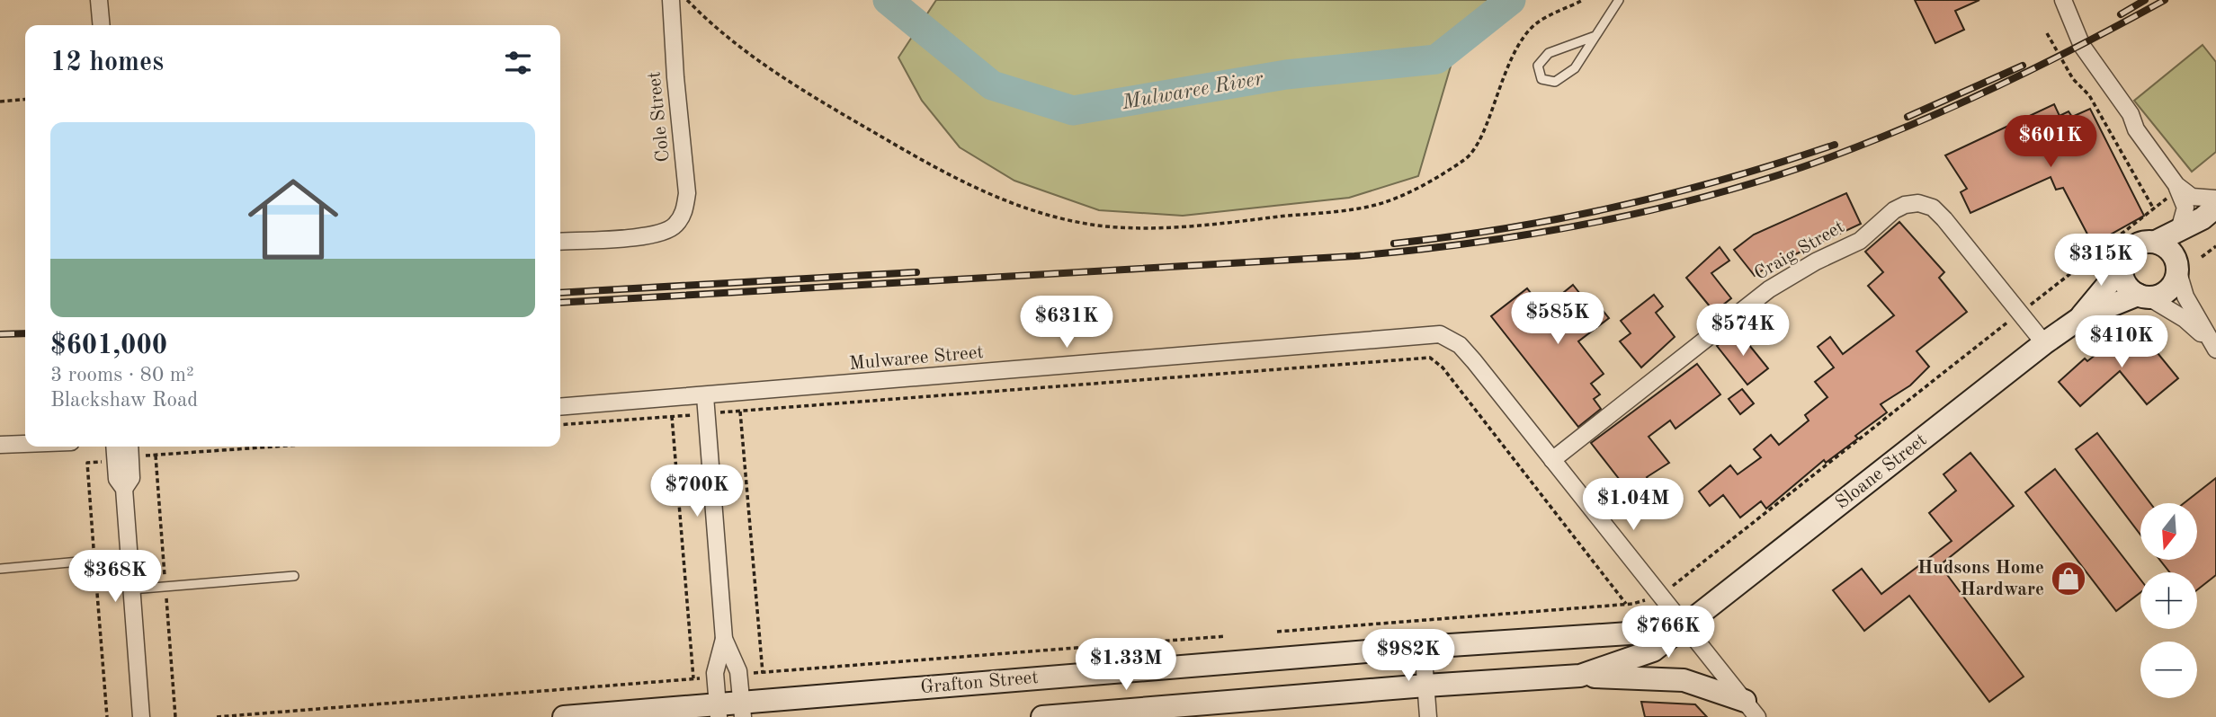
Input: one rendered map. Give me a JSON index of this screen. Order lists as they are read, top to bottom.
{
  "streets": {
    "street": [
      "Cole Street",
      "Craig Street",
      "Mulwaree Street",
      "Sloane Street",
      "Grafton Street"
    ]
  },
  "crossings": [
    ["Craig Street", "Mulwaree Street"],
    ["Craig Street", "Sloane Street"],
    ["Sloane Street", "Grafton Street"]
  ],
  "water": ["Mulwaree River"],
  "places": {
    "shop": ["Hudsons Home Hardware"]
  },
  "north": "bottom",
  "page": {
    "heading": "12 homes",
    "list": [
      {
        "name": "$601,000",
        "note": "3 rooms · 80 m² · Blackshaw Road"
      }
    ],
    "price": [
      "$601K",
      "$315K",
      "$585K",
      "$631K",
      "$574K",
      "$410K",
      "$700K",
      "$1.04M",
      "$368K",
      "$766K",
      "$982K",
      "$1.33M"
    ],
    "map_buttons": ["+", "−"]
  }
}
